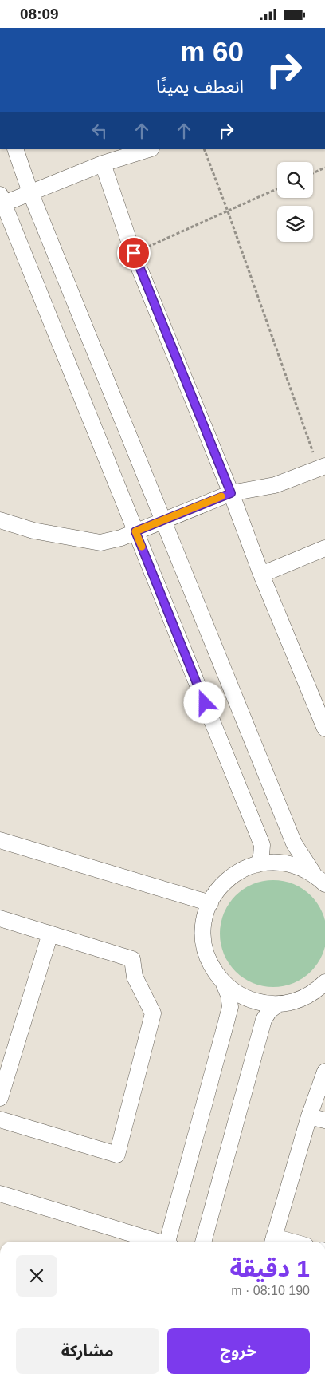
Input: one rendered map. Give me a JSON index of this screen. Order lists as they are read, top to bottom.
{
  "page": {
    "status": "08:09",
    "turn": ["60 m", "انعطف يمينًا"],
    "heading": ["1 دقيقة", "190 m · 08:10"],
    "buttons": ["خروج", "مشاركة"]
  }
}
